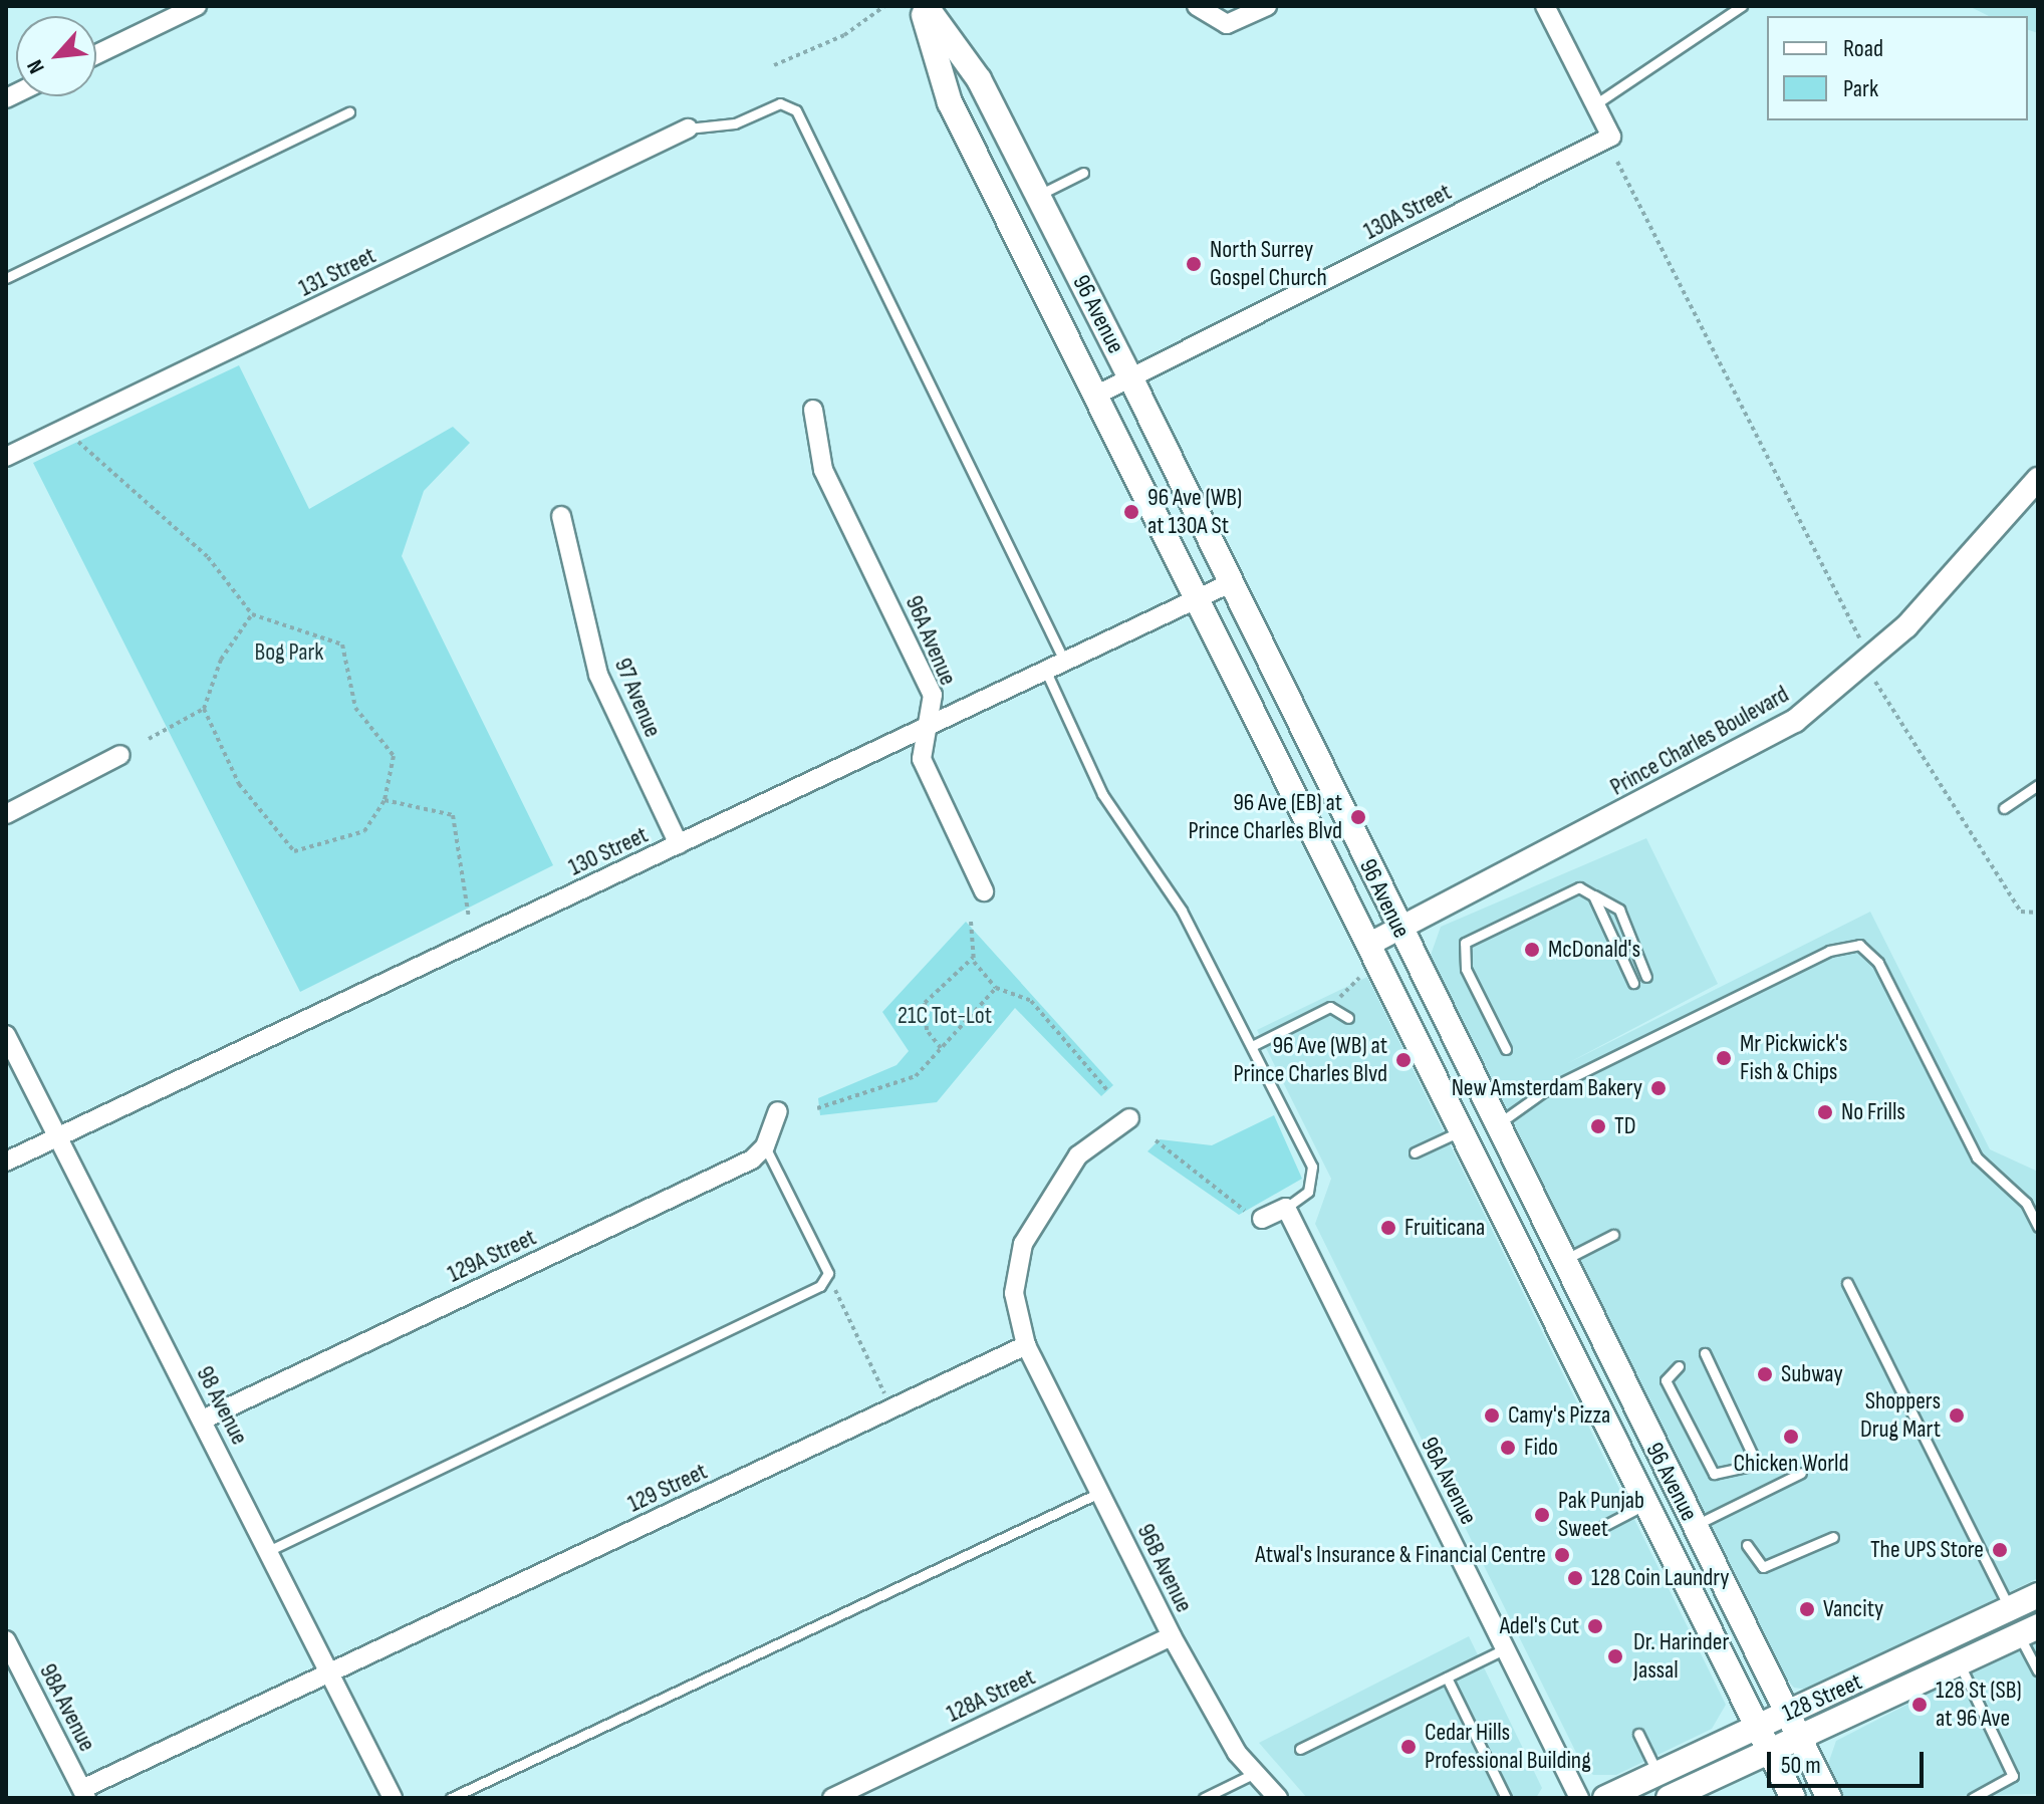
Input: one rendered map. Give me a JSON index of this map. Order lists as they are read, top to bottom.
{
  "streets": {
    "main road": ["96 Avenue", "128 Street"],
    "street": [
      "130A Street",
      "131 Street",
      "96A Avenue",
      "97 Avenue",
      "Prince Charles Boulevard",
      "130 Street",
      "129A Street",
      "98 Avenue",
      "129 Street",
      "96B Avenue",
      "128A Street",
      "98A Avenue"
    ]
  },
  "crossings": [
    ["130A Street", "96 Avenue"],
    ["96 Avenue", "Prince Charles Boulevard"],
    ["96 Avenue", "130 Street"],
    ["96 Avenue", "128 Street"],
    ["96A Avenue", "130 Street"],
    ["97 Avenue", "130 Street"],
    ["130 Street", "98 Avenue"],
    ["129A Street", "98 Avenue"],
    ["98 Avenue", "129 Street"],
    ["129 Street", "96B Avenue"],
    ["129 Street", "98A Avenue"],
    ["96B Avenue", "128A Street"]
  ],
  "parks": ["Bog Park", "21C Tot-Lot"],
  "places": [
    "North Surrey Gospel Church",
    "96 Ave (WB) at 130A St",
    "96 Ave (EB) at Prince Charles Blvd",
    "McDonald's",
    "Mr Pickwick's Fish & Chips",
    "96 Ave (WB) at Prince Charles Blvd",
    "New Amsterdam Bakery",
    "No Frills",
    "TD",
    "Fruiticana",
    "Subway",
    "Camy's Pizza",
    "Shoppers Drug Mart",
    "Chicken World",
    "Fido",
    "Pak Punjab Sweet",
    "The UPS Store",
    "Atwal's Insurance & Financial Centre",
    "128 Coin Laundry",
    "Vancity",
    "Adel's Cut",
    "Dr. Harinder Jassal",
    "128 St (SB) at 96 Ave",
    "Cedar Hills Professional Building"
  ],
  "legend": ["Road", "Park"],
  "scale_bar": "50 m",
  "north": "bottom left"
}
